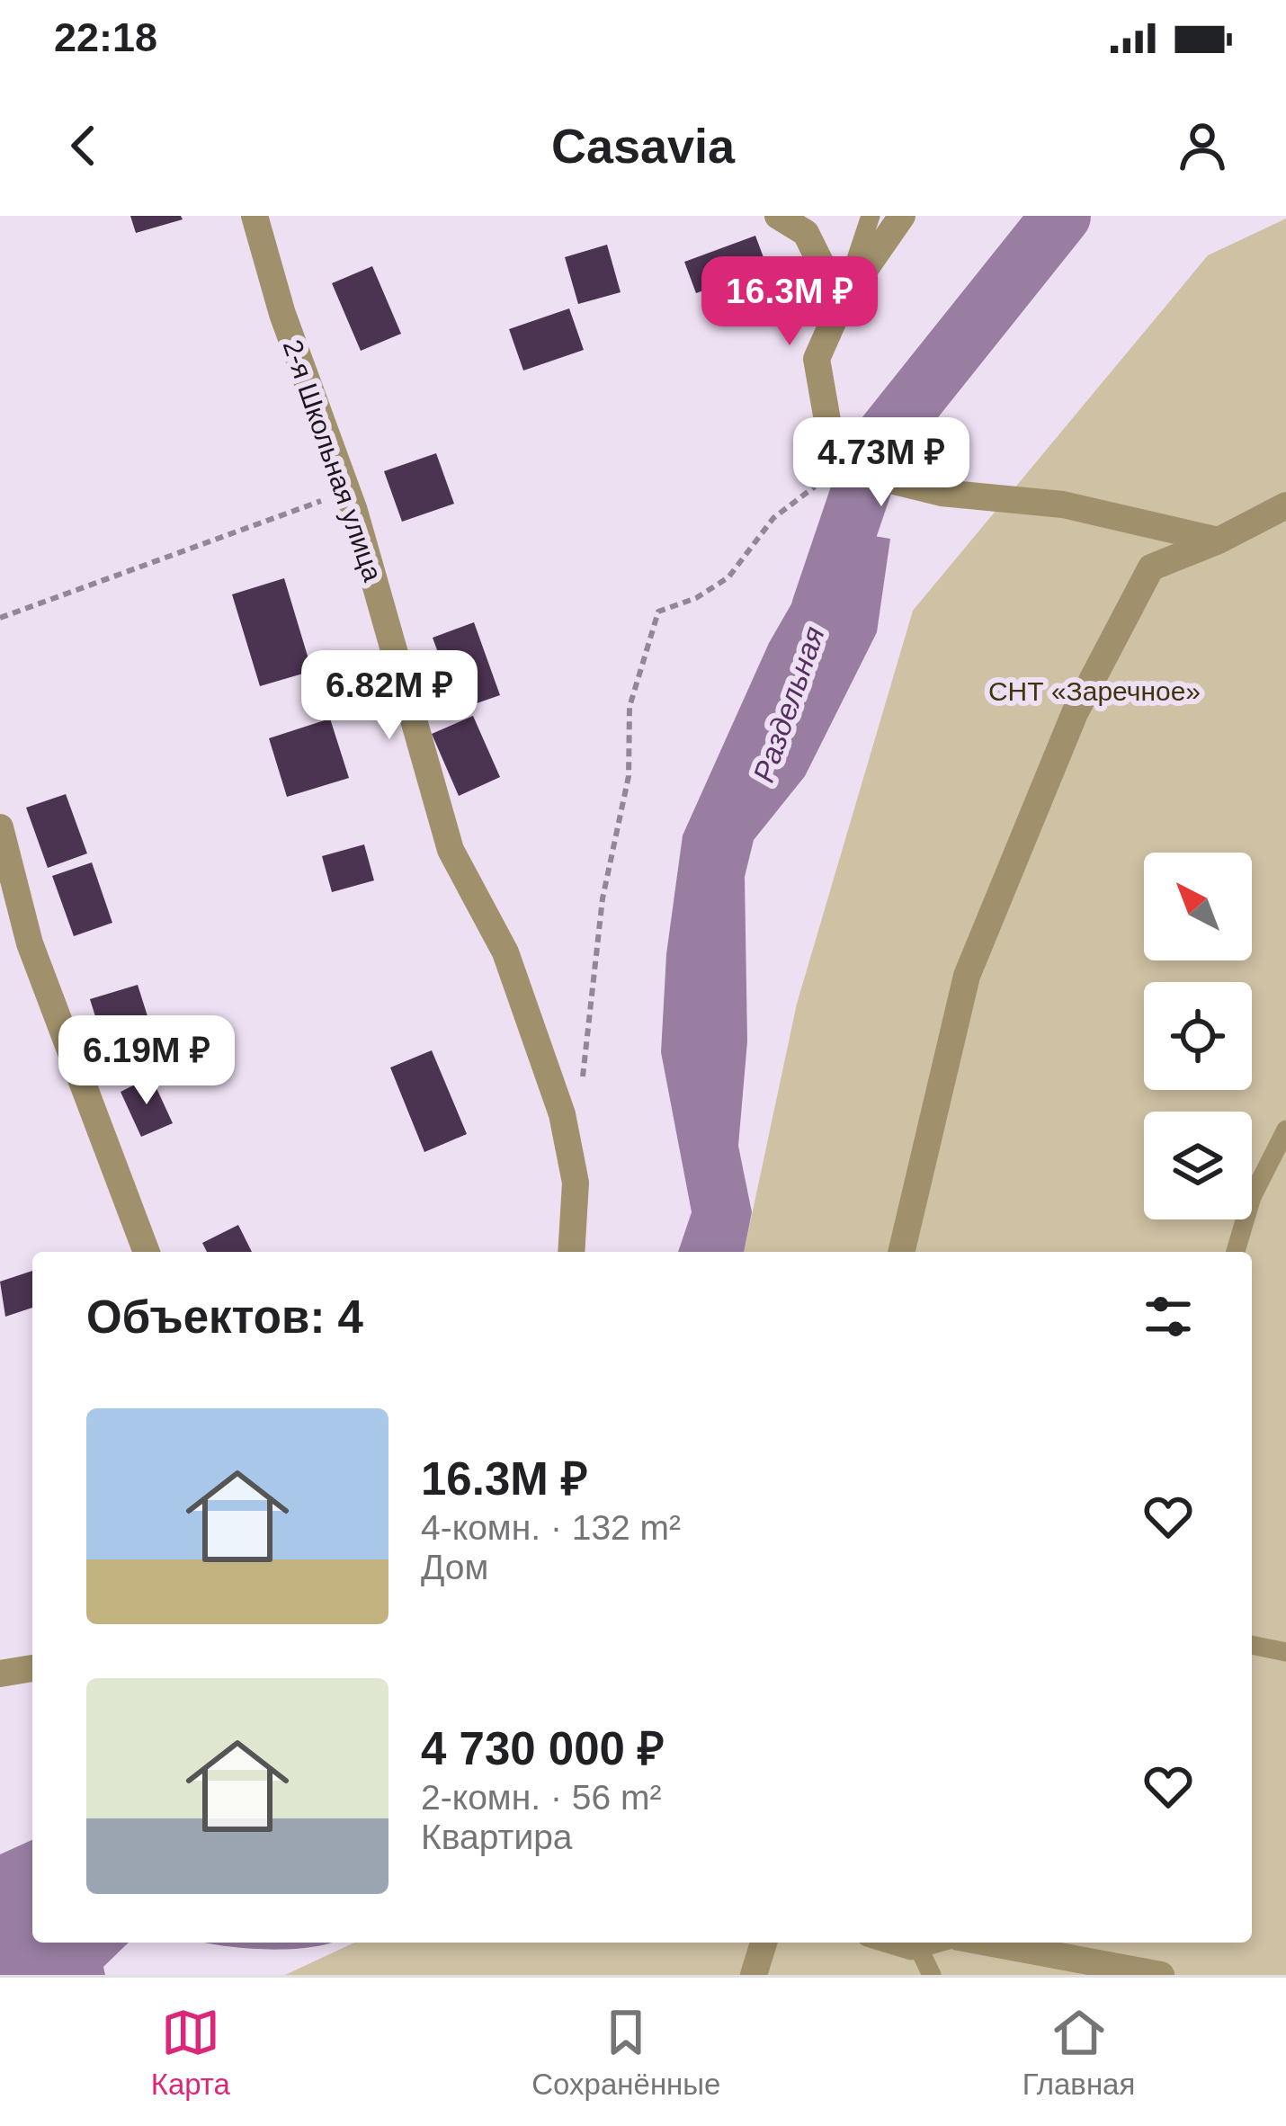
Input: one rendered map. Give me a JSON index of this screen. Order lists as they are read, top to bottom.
{
  "streets": {
    "street": ["2-я Школьная улица"]
  },
  "water": ["Раздельная"],
  "parks": ["СНТ «Заречное»"],
  "north": "top left",
  "page": {
    "status": "22:18",
    "header": "Casavia",
    "price": [
      "16.3M ₽",
      "4.73M ₽",
      "6.82M ₽",
      "6.19M ₽"
    ],
    "heading": "Объектов: 4",
    "list": [
      {
        "name": "16.3M ₽",
        "note": "4-комн. · 132 m² · Дом"
      },
      {
        "name": "4 730 000 ₽",
        "note": "2-комн. · 56 m² · Квартира"
      }
    ],
    "tabs": ["Карта", "Сохранённые", "Главная"]
  }
}
